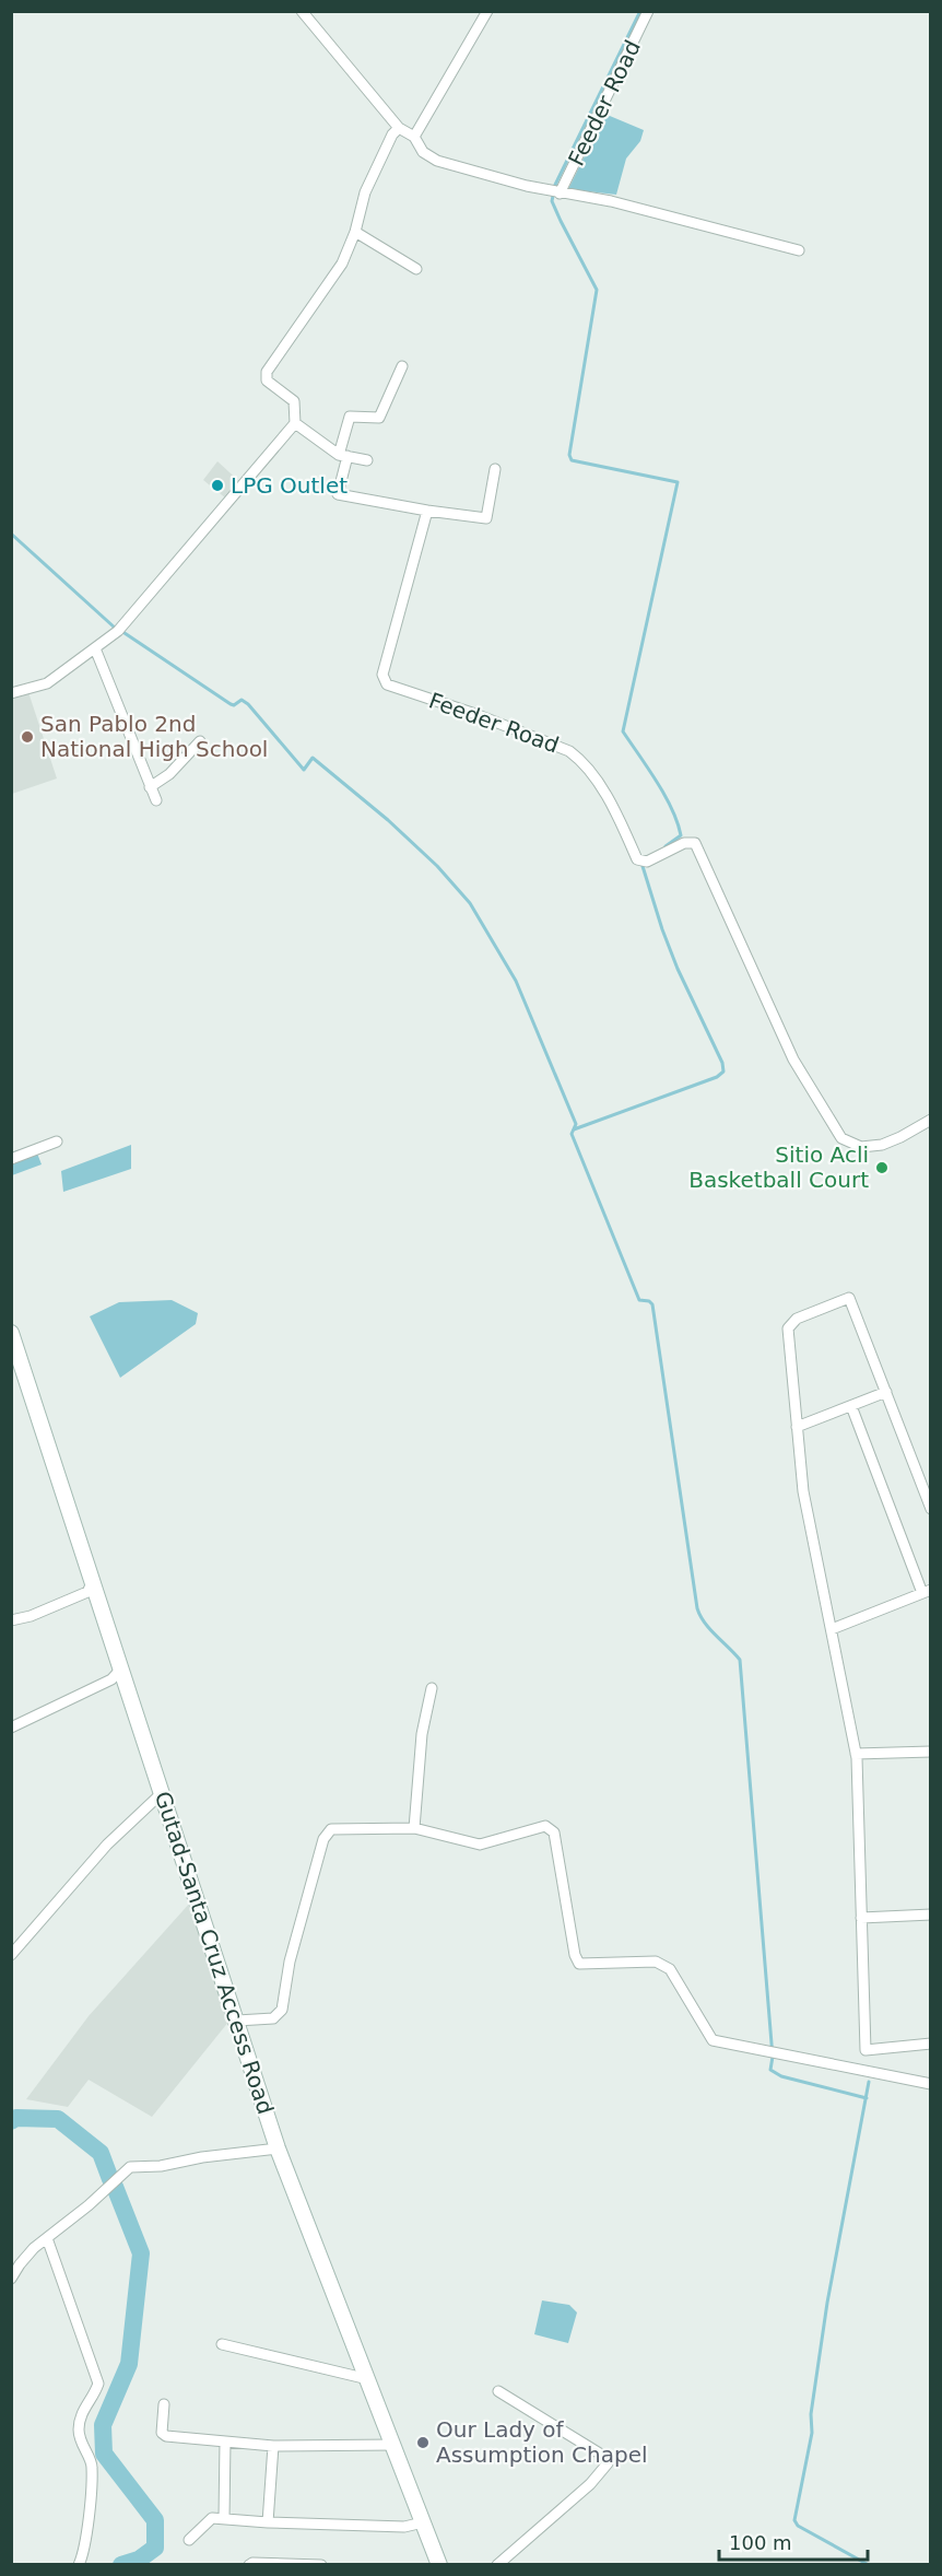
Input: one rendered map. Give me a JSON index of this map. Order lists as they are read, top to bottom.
{
  "streets": {
    "main road": ["Gutad-Santa Cruz Access Road"],
    "street": ["Feeder Road"]
  },
  "places": [
    "LPG Outlet",
    "San Pablo 2nd National High School",
    "Sitio Acli Basketball Court",
    "Our Lady of Assumption Chapel"
  ],
  "scale_bar": "100 m"
}
